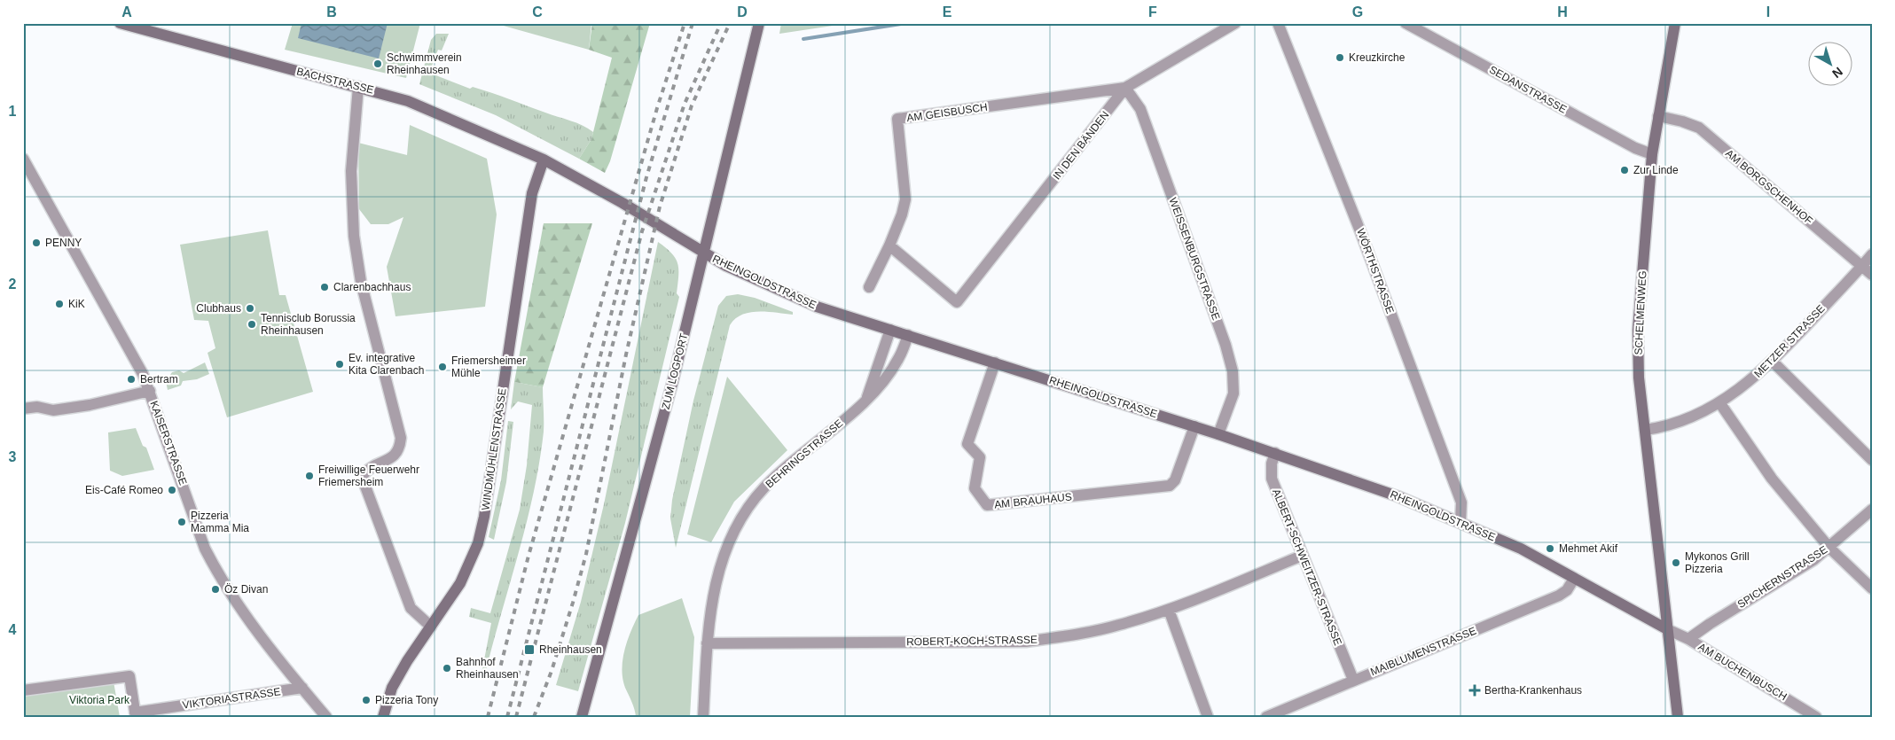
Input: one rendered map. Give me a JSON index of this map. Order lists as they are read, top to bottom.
{
  "streets": {
    "street": [
      "BACHSTRASSE",
      "SEDANSTRASSE",
      "AM GEISBUSCH",
      "IN DEN BÄNDEN",
      "AM BORGSCHENHOF",
      "WEISSENBURGSTRASSE",
      "WÖRTHSTRASSE",
      "RHEINGOLDSTRASSE",
      "SCHELMENWEG",
      "METZER STRASSE",
      "ZUM LOGPORT",
      "KAISERSTRASSE",
      "WINDMÜHLENSTRASSE",
      "BEHRINGSTRASSE",
      "AM BRAUHAUS",
      "ALBERT-SCHWEITZER-STRASSE",
      "SPICHERNSTRASSE",
      "ROBERT-KOCH-STRASSE",
      "MAIBLUMENSTRASSE",
      "AM BUCHENBUSCH",
      "VIKTORIASTRASSE"
    ]
  },
  "crossings": [
    ["BACHSTRASSE", "RHEINGOLDSTRASSE"],
    ["BACHSTRASSE", "WINDMÜHLENSTRASSE"],
    ["SEDANSTRASSE", "SCHELMENWEG"],
    ["AM GEISBUSCH", "IN DEN BÄNDEN"],
    ["AM GEISBUSCH", "WEISSENBURGSTRASSE"],
    ["IN DEN BÄNDEN", "WEISSENBURGSTRASSE"],
    ["AM BORGSCHENHOF", "SCHELMENWEG"],
    ["AM BORGSCHENHOF", "METZER STRASSE"],
    ["WEISSENBURGSTRASSE", "RHEINGOLDSTRASSE"],
    ["WÖRTHSTRASSE", "RHEINGOLDSTRASSE"],
    ["RHEINGOLDSTRASSE", "SCHELMENWEG"],
    ["RHEINGOLDSTRASSE", "ZUM LOGPORT"],
    ["RHEINGOLDSTRASSE", "WINDMÜHLENSTRASSE"],
    ["RHEINGOLDSTRASSE", "BEHRINGSTRASSE"],
    ["RHEINGOLDSTRASSE", "AM BRAUHAUS"],
    ["RHEINGOLDSTRASSE", "ALBERT-SCHWEITZER-STRASSE"],
    ["RHEINGOLDSTRASSE", "MAIBLUMENSTRASSE"],
    ["RHEINGOLDSTRASSE", "AM BUCHENBUSCH"],
    ["SCHELMENWEG", "METZER STRASSE"],
    ["SCHELMENWEG", "AM BUCHENBUSCH"],
    ["KAISERSTRASSE", "VIKTORIASTRASSE"],
    ["BEHRINGSTRASSE", "ROBERT-KOCH-STRASSE"],
    ["ALBERT-SCHWEITZER-STRASSE", "ROBERT-KOCH-STRASSE"],
    ["ALBERT-SCHWEITZER-STRASSE", "MAIBLUMENSTRASSE"],
    ["SPICHERNSTRASSE", "AM BUCHENBUSCH"]
  ],
  "parks": ["Viktoria Park"],
  "places": {
    "other": [
      "Kreuzkirche",
      "Schwimmverein Rheinhausen",
      "Zur Linde",
      "PENNY",
      "Clarenbachhaus",
      "KiK",
      "Clubhaus",
      "Tennisclub Borussia Rheinhausen",
      "Ev. integrative Kita Clarenbach",
      "Friemersheimer Mühle",
      "Bertram",
      "Freiwillige Feuerwehr Friemersheim",
      "Eis-Café Romeo",
      "Pizzeria Mamma Mia",
      "Mehmet Akif",
      "Mykonos Grill Pizzeria",
      "Öz Divan",
      "Bahnhof Rheinhausen",
      "Pizzeria Tony"
    ],
    "transit": ["Rheinhausen"],
    "health": ["Bertha-Krankenhaus"]
  },
  "north": "bottom right",
  "grid": {
    "columns": [
      "A",
      "B",
      "C",
      "D",
      "E",
      "F",
      "G",
      "H",
      "I"
    ],
    "rows": [
      "1",
      "2",
      "3",
      "4"
    ]
  }
}
